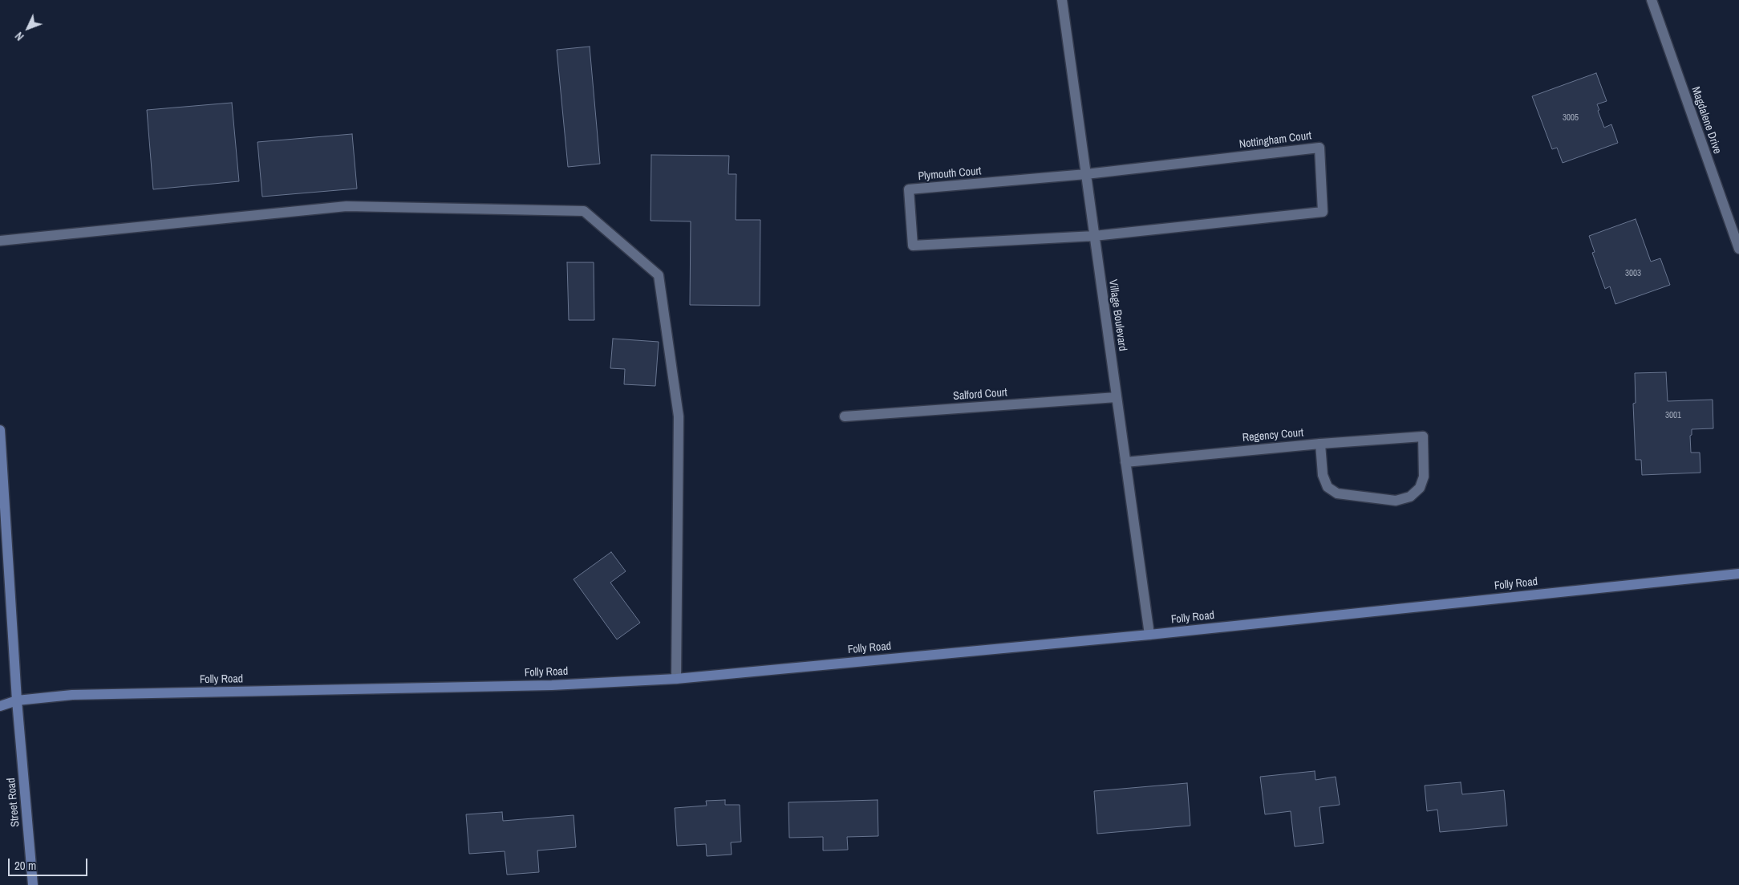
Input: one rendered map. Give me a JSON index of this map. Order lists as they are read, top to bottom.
{
  "streets": {
    "street": [
      "Magdalene Drive",
      "Nottingham Court",
      "Plymouth Court",
      "Village Boulevard",
      "Salford Court",
      "Regency Court",
      "Folly Road",
      "Street Road"
    ]
  },
  "crossings": [
    ["Nottingham Court", "Plymouth Court"],
    ["Nottingham Court", "Village Boulevard"],
    ["Plymouth Court", "Village Boulevard"],
    ["Village Boulevard", "Salford Court"],
    ["Village Boulevard", "Regency Court"],
    ["Village Boulevard", "Folly Road"],
    ["Folly Road", "Street Road"]
  ],
  "house_numbers": ["3005", "3003", "3001"],
  "scale_bar": "20 m",
  "north": "bottom left"
}
